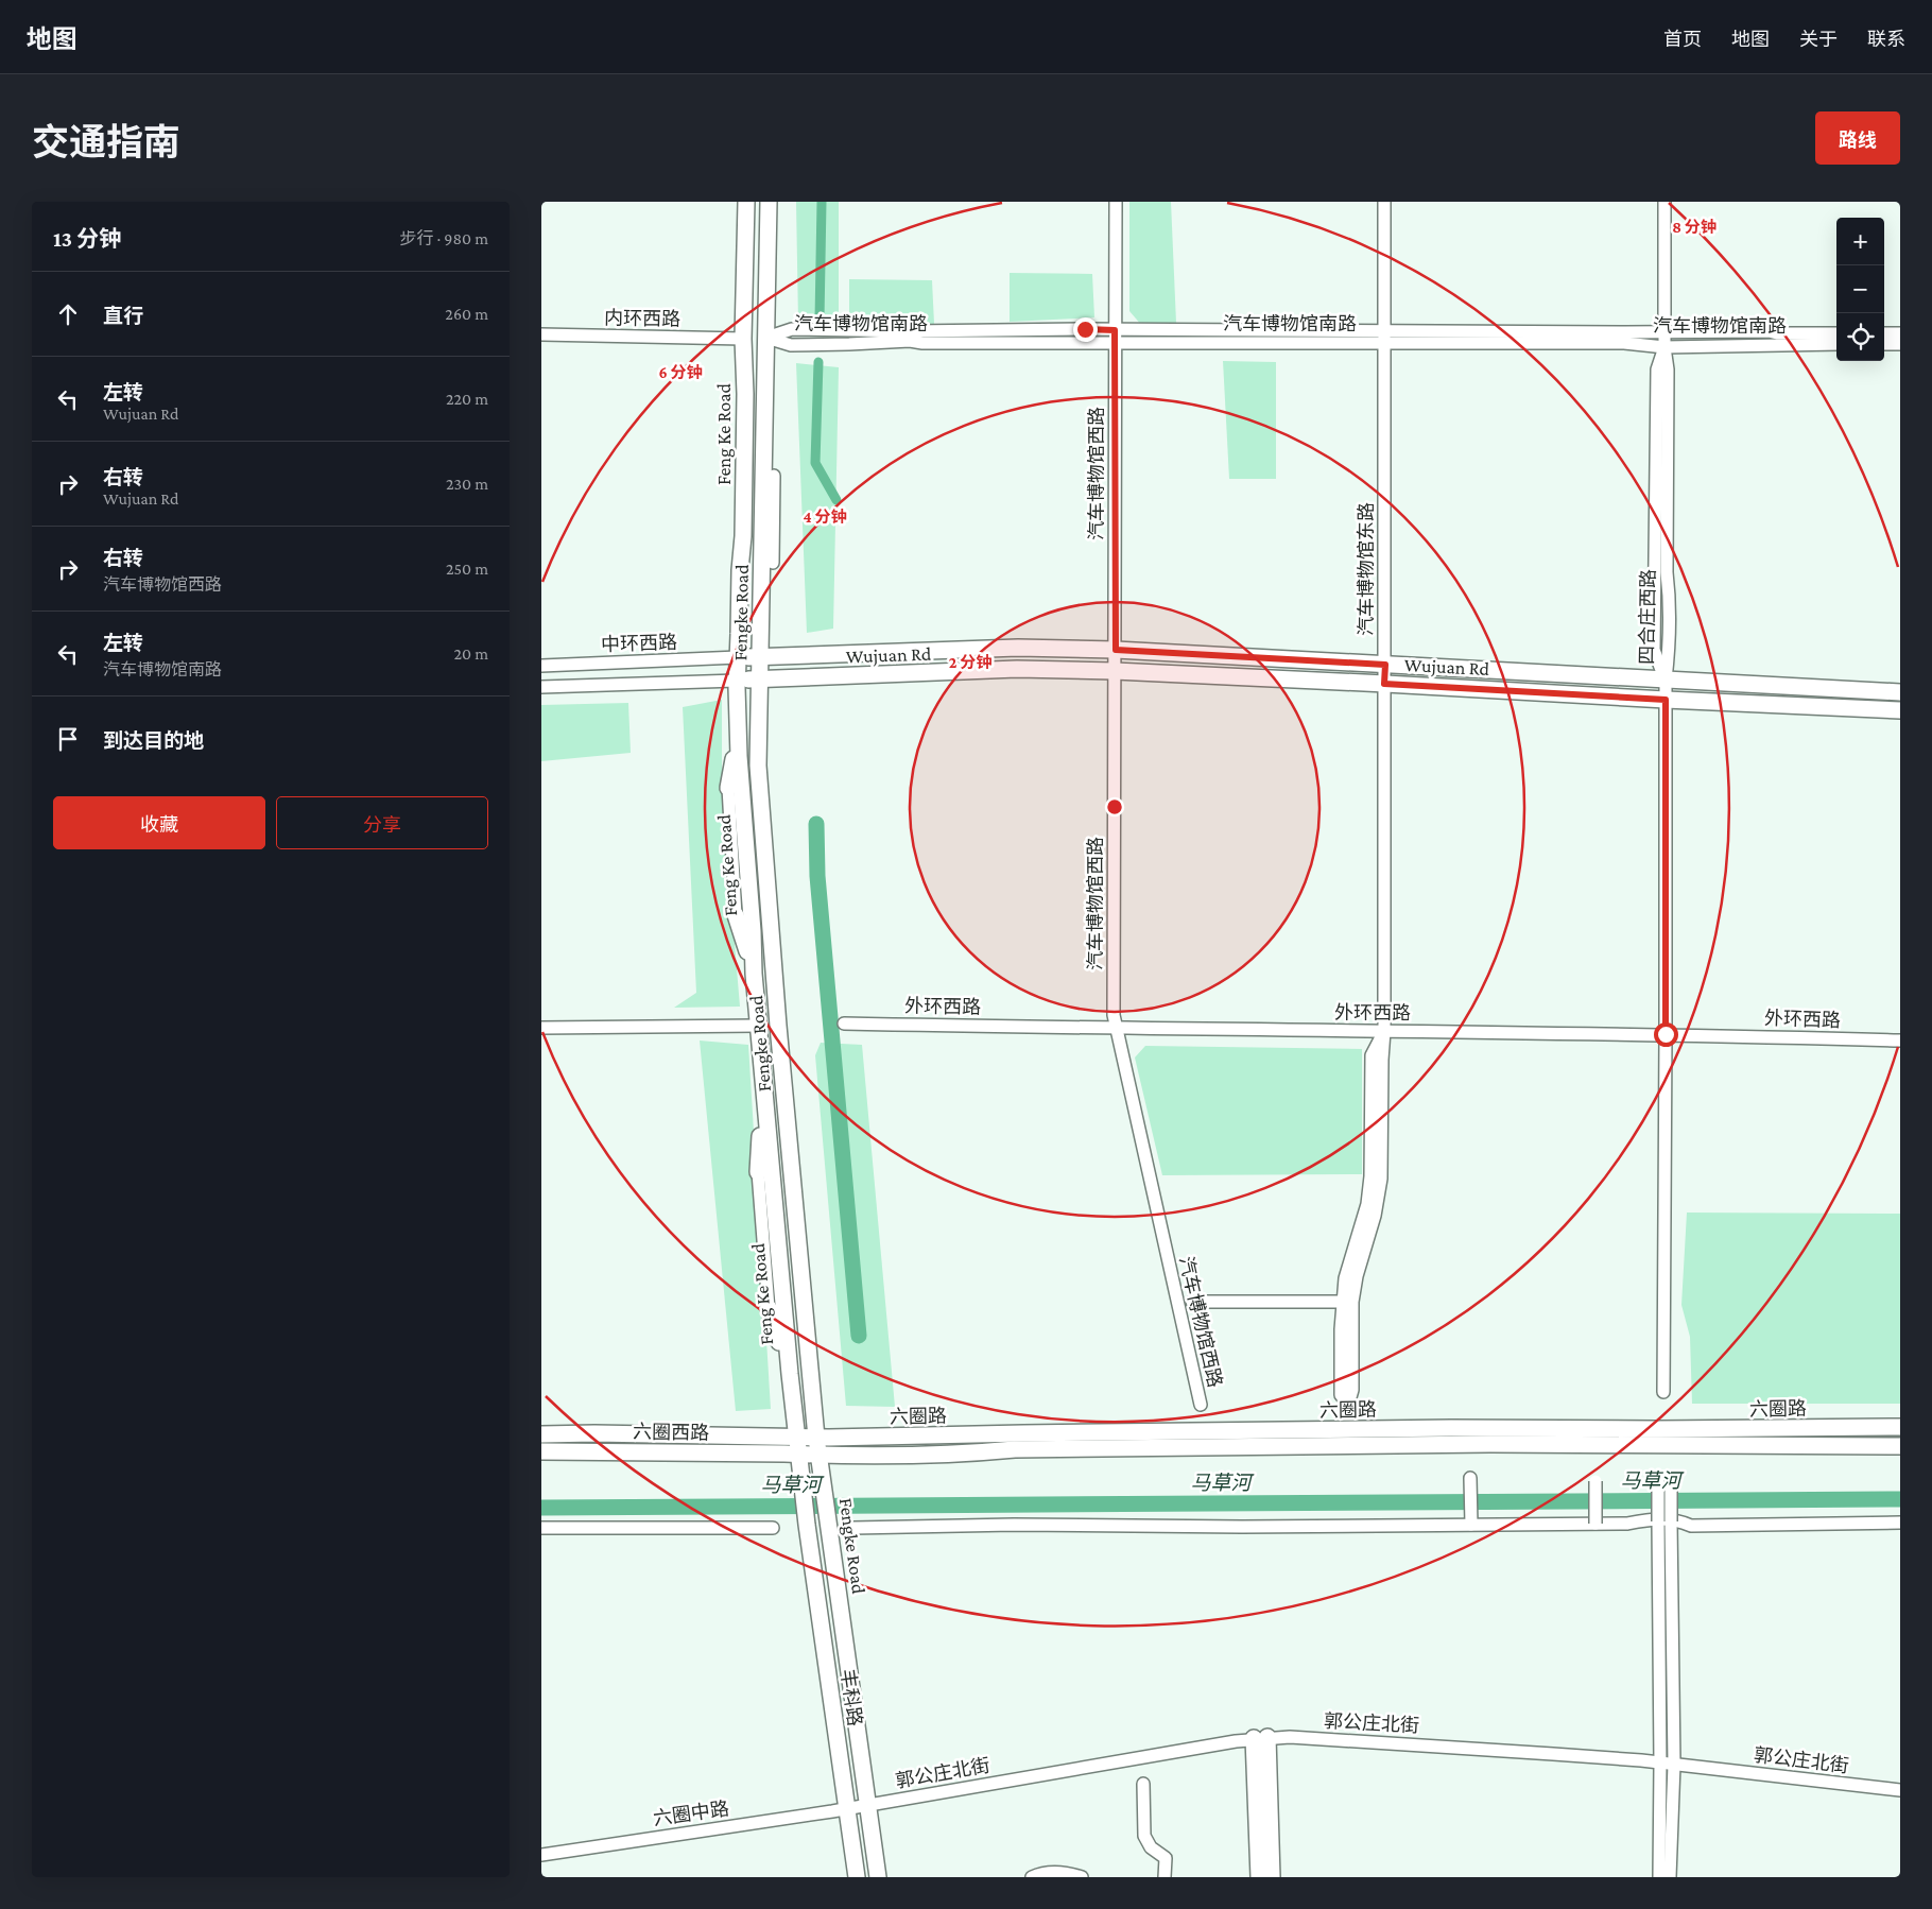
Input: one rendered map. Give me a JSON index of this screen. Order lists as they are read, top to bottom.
{
  "streets": {
    "main road": [
      "Feng Ke Road",
      "Fengke Road",
      "Wujuan Rd",
      "六圈路",
      "六圈西路",
      "丰科路"
    ],
    "street": [
      "内环西路",
      "汽车博物馆南路",
      "汽车博物馆西路",
      "汽车博物馆东路",
      "四合庄西路",
      "中环西路",
      "外环西路",
      "郭公庄北街",
      "六圈中路"
    ]
  },
  "crossings": [
    ["内环西路", "Feng Ke Road"],
    ["汽车博物馆南路", "汽车博物馆西路"],
    ["汽车博物馆南路", "汽车博物馆东路"],
    ["汽车博物馆南路", "Fengke Road"],
    ["汽车博物馆南路", "四合庄西路"],
    ["Feng Ke Road", "中环西路"],
    ["Feng Ke Road", "Wujuan Rd"],
    ["Feng Ke Road", "六圈路"],
    ["Feng Ke Road", "六圈西路"],
    ["Feng Ke Road", "丰科路"],
    ["汽车博物馆西路", "Wujuan Rd"],
    ["汽车博物馆西路", "外环西路"],
    ["汽车博物馆东路", "Wujuan Rd"],
    ["汽车博物馆东路", "外环西路"],
    ["Fengke Road", "Wujuan Rd"],
    ["Fengke Road", "六圈路"],
    ["Fengke Road", "郭公庄北街"],
    ["四合庄西路", "Wujuan Rd"],
    ["四合庄西路", "外环西路"],
    ["中环西路", "Wujuan Rd"],
    ["六圈路", "六圈西路"],
    ["丰科路", "郭公庄北街"],
    ["丰科路", "六圈中路"],
    ["郭公庄北街", "六圈中路"]
  ],
  "water": ["马草河"],
  "page": {
    "header": "地图",
    "nav": [
      "首页",
      "地图",
      "关于",
      "联系"
    ],
    "title": "交通指南",
    "buttons": [
      "路线",
      ["收藏", "分享"]
    ],
    "heading": ["13 分钟", "步行 · 980 m"],
    "map_buttons": ["+", "−"],
    "list": [
      ["直行", "260 m"],
      ["左转", "Wujuan Rd", "220 m"],
      ["右转", "Wujuan Rd", "230 m"],
      ["右转", "汽车博物馆西路", "250 m"],
      ["左转", "汽车博物馆南路", "20 m"],
      "到达目的地"
    ]
  },
  "rings": [
    "8 分钟",
    "6 分钟",
    "4 分钟",
    "2 分钟"
  ]
}
